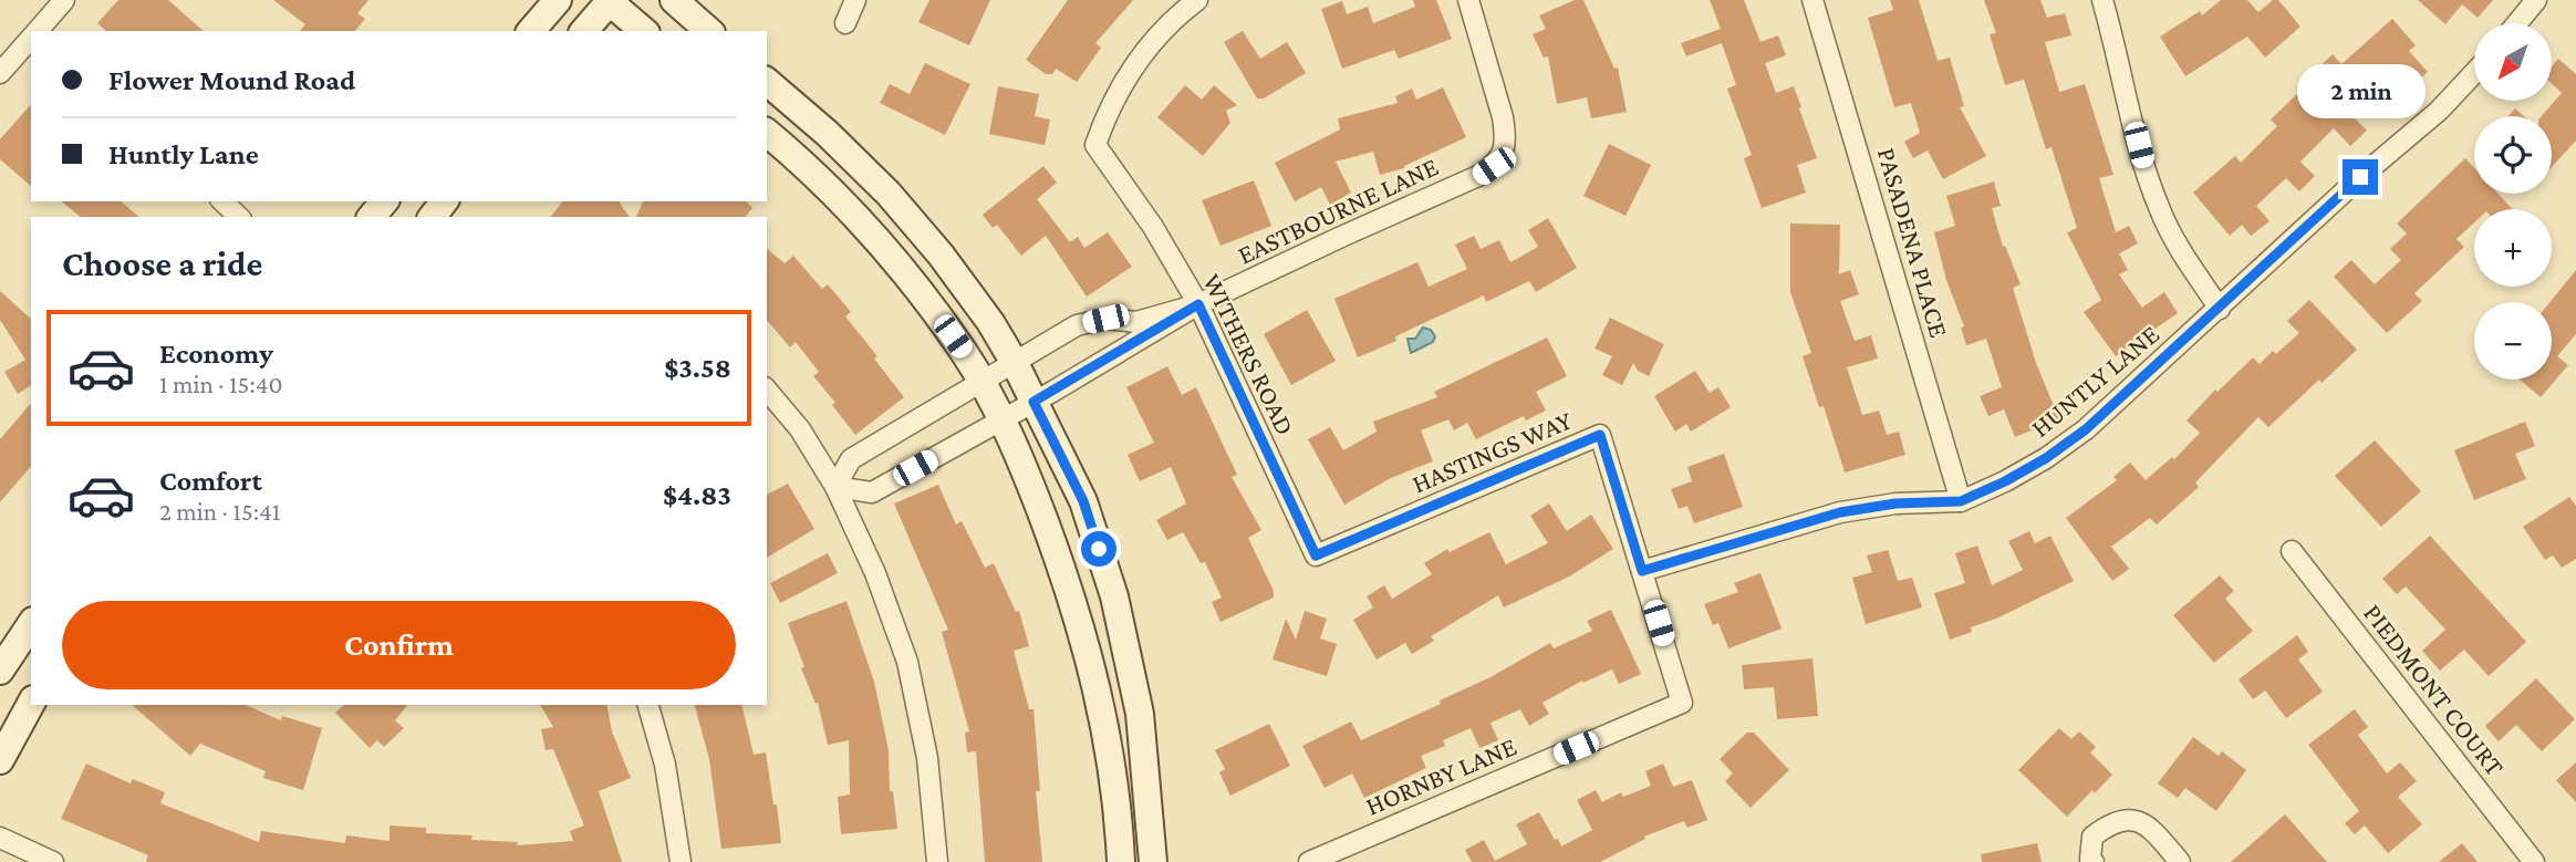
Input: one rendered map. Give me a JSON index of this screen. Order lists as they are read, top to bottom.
{
  "streets": {
    "street": [
      "EASTBOURNE LANE",
      "PASADENA PLACE",
      "WITHERS ROAD",
      "HUNTLY LANE",
      "HASTINGS WAY",
      "PIEDMONT COURT",
      "HORNBY LANE"
    ]
  },
  "crossings": [
    ["EASTBOURNE LANE", "WITHERS ROAD"],
    ["PASADENA PLACE", "HUNTLY LANE"],
    ["WITHERS ROAD", "HASTINGS WAY"],
    ["HUNTLY LANE", "HASTINGS WAY"],
    ["HUNTLY LANE", "HORNBY LANE"],
    ["HASTINGS WAY", "HORNBY LANE"]
  ],
  "north": "bottom left",
  "page": {
    "map_buttons": ["+", "−"],
    "banner": ["Flower Mound Road", "Huntly Lane"],
    "bubble": "2 min",
    "heading": "Choose a ride",
    "list": [
      {
        "name": "Economy",
        "note": "1 min · 15:40",
        "value": "$3.58"
      },
      {
        "name": "Comfort",
        "note": "2 min · 15:41",
        "value": "$4.83"
      }
    ],
    "buttons": "Confirm"
  }
}
